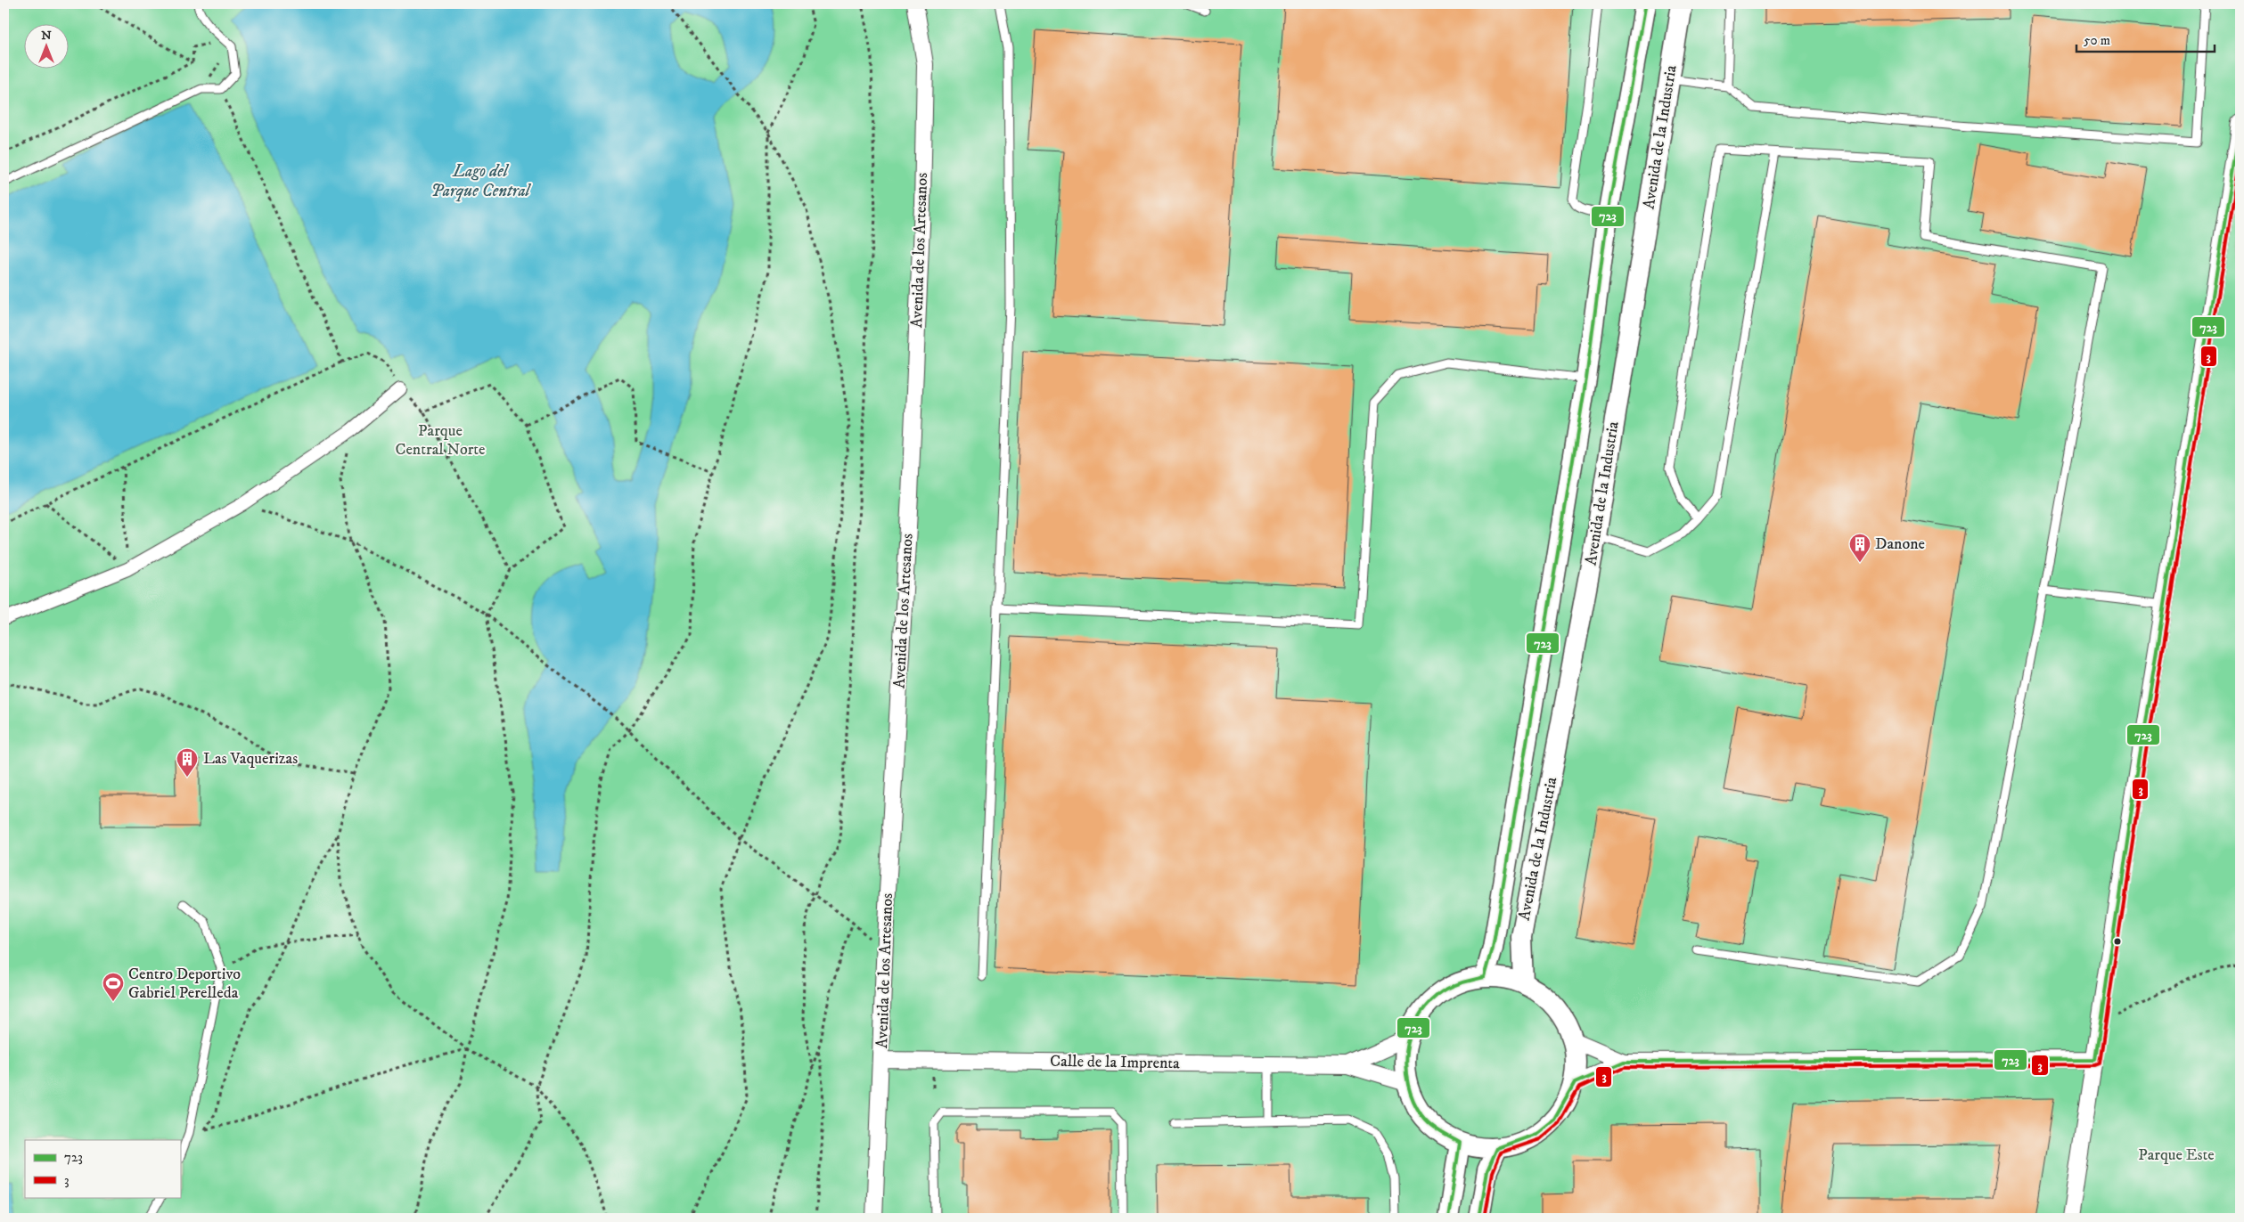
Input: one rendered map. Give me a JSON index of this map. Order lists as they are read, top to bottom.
{
  "streets": {
    "street": ["Avenida de la Industria", "Avenida de los Artesanos", "Calle de la Imprenta"]
  },
  "crossings": [
    ["Avenida de los Artesanos", "Calle de la Imprenta"]
  ],
  "water": ["Lago del Parque Central"],
  "parks": ["Parque Central Norte", "Parque Este"],
  "places": {
    "building": ["Danone", "Las Vaquerizas"],
    "sports": ["Centro Deportivo Gabriel Perelleda"]
  },
  "lines": ["transit line 723", "transit line 3"],
  "legend": ["723", "3"],
  "scale_bar": "50 m",
  "north": "top"
}
